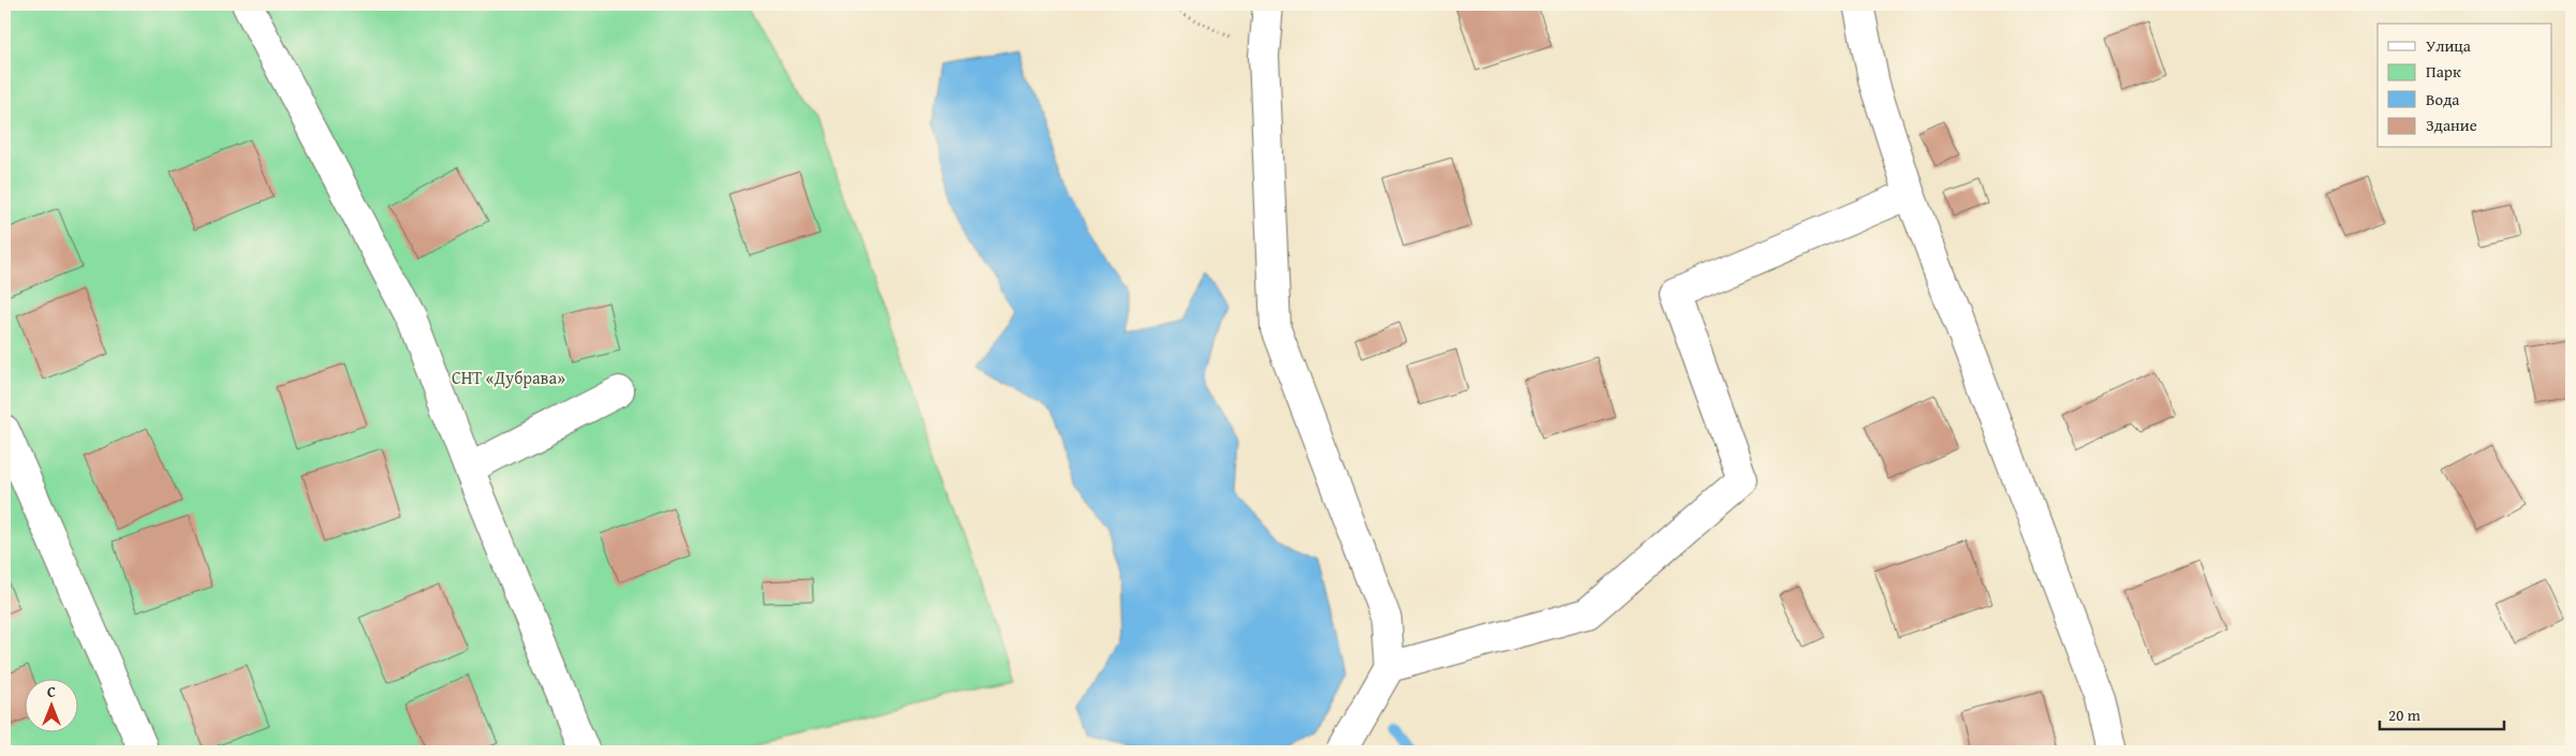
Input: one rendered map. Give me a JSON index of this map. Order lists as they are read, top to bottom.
{
  "parks": ["СНТ «Дубрава»"],
  "legend": [
    "Улица",
    "Парк",
    "Вода",
    "Здание"
  ],
  "scale_bar": "20 m",
  "north": "top"
}
